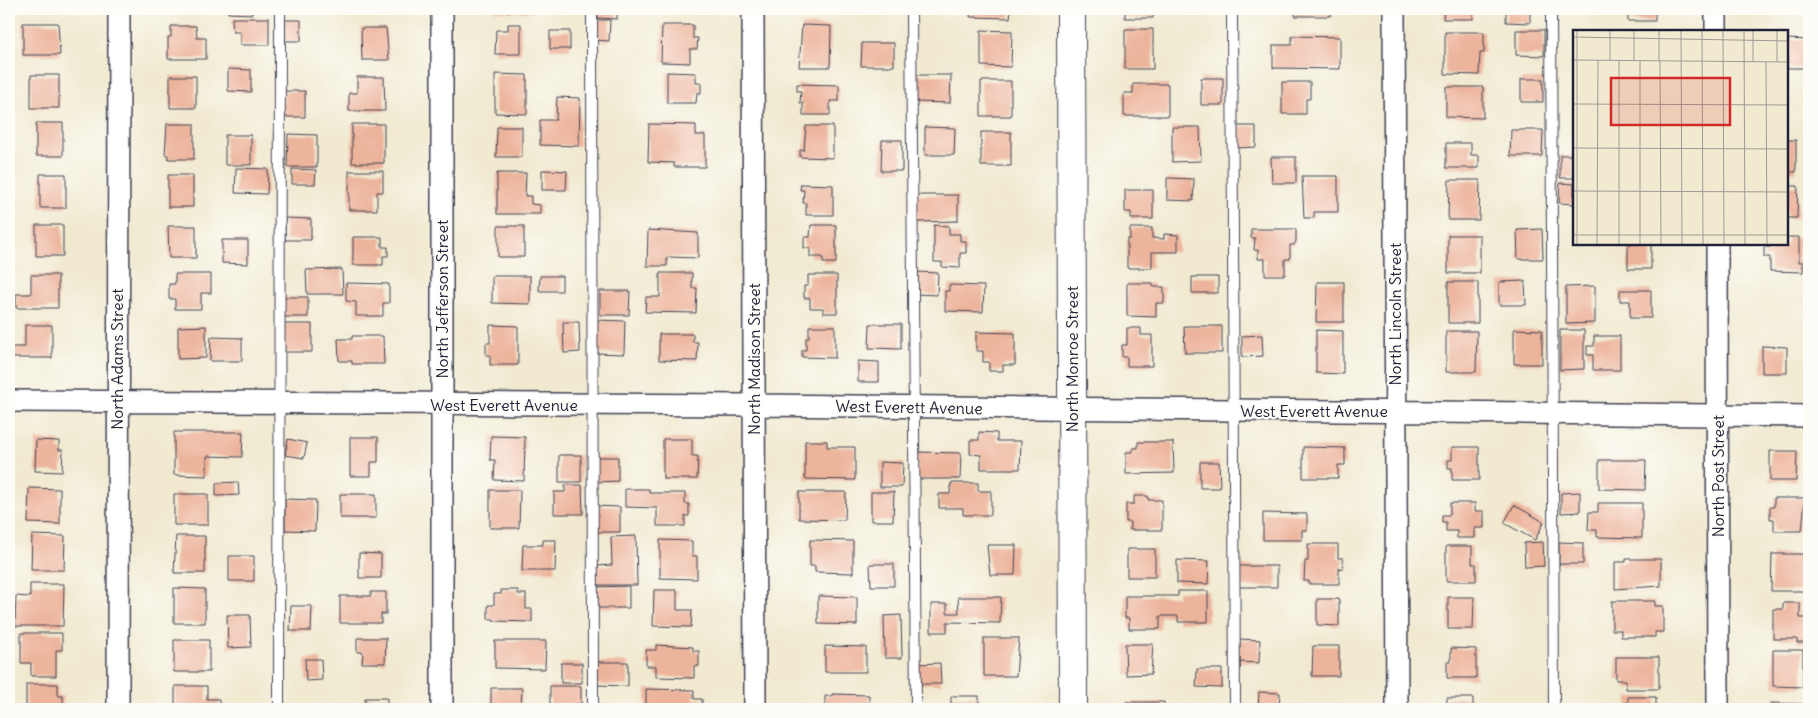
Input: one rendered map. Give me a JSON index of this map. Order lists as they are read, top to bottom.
{
  "streets": {
    "main road": ["North Monroe Street"],
    "street": [
      "North Jefferson Street",
      "North Lincoln Street",
      "North Adams Street",
      "North Madison Street",
      "West Everett Avenue",
      "North Post Street"
    ]
  },
  "crossings": [
    ["North Jefferson Street", "West Everett Avenue"],
    ["North Lincoln Street", "West Everett Avenue"],
    ["North Adams Street", "West Everett Avenue"],
    ["North Madison Street", "West Everett Avenue"],
    ["North Monroe Street", "West Everett Avenue"],
    ["West Everett Avenue", "North Post Street"]
  ]
}
